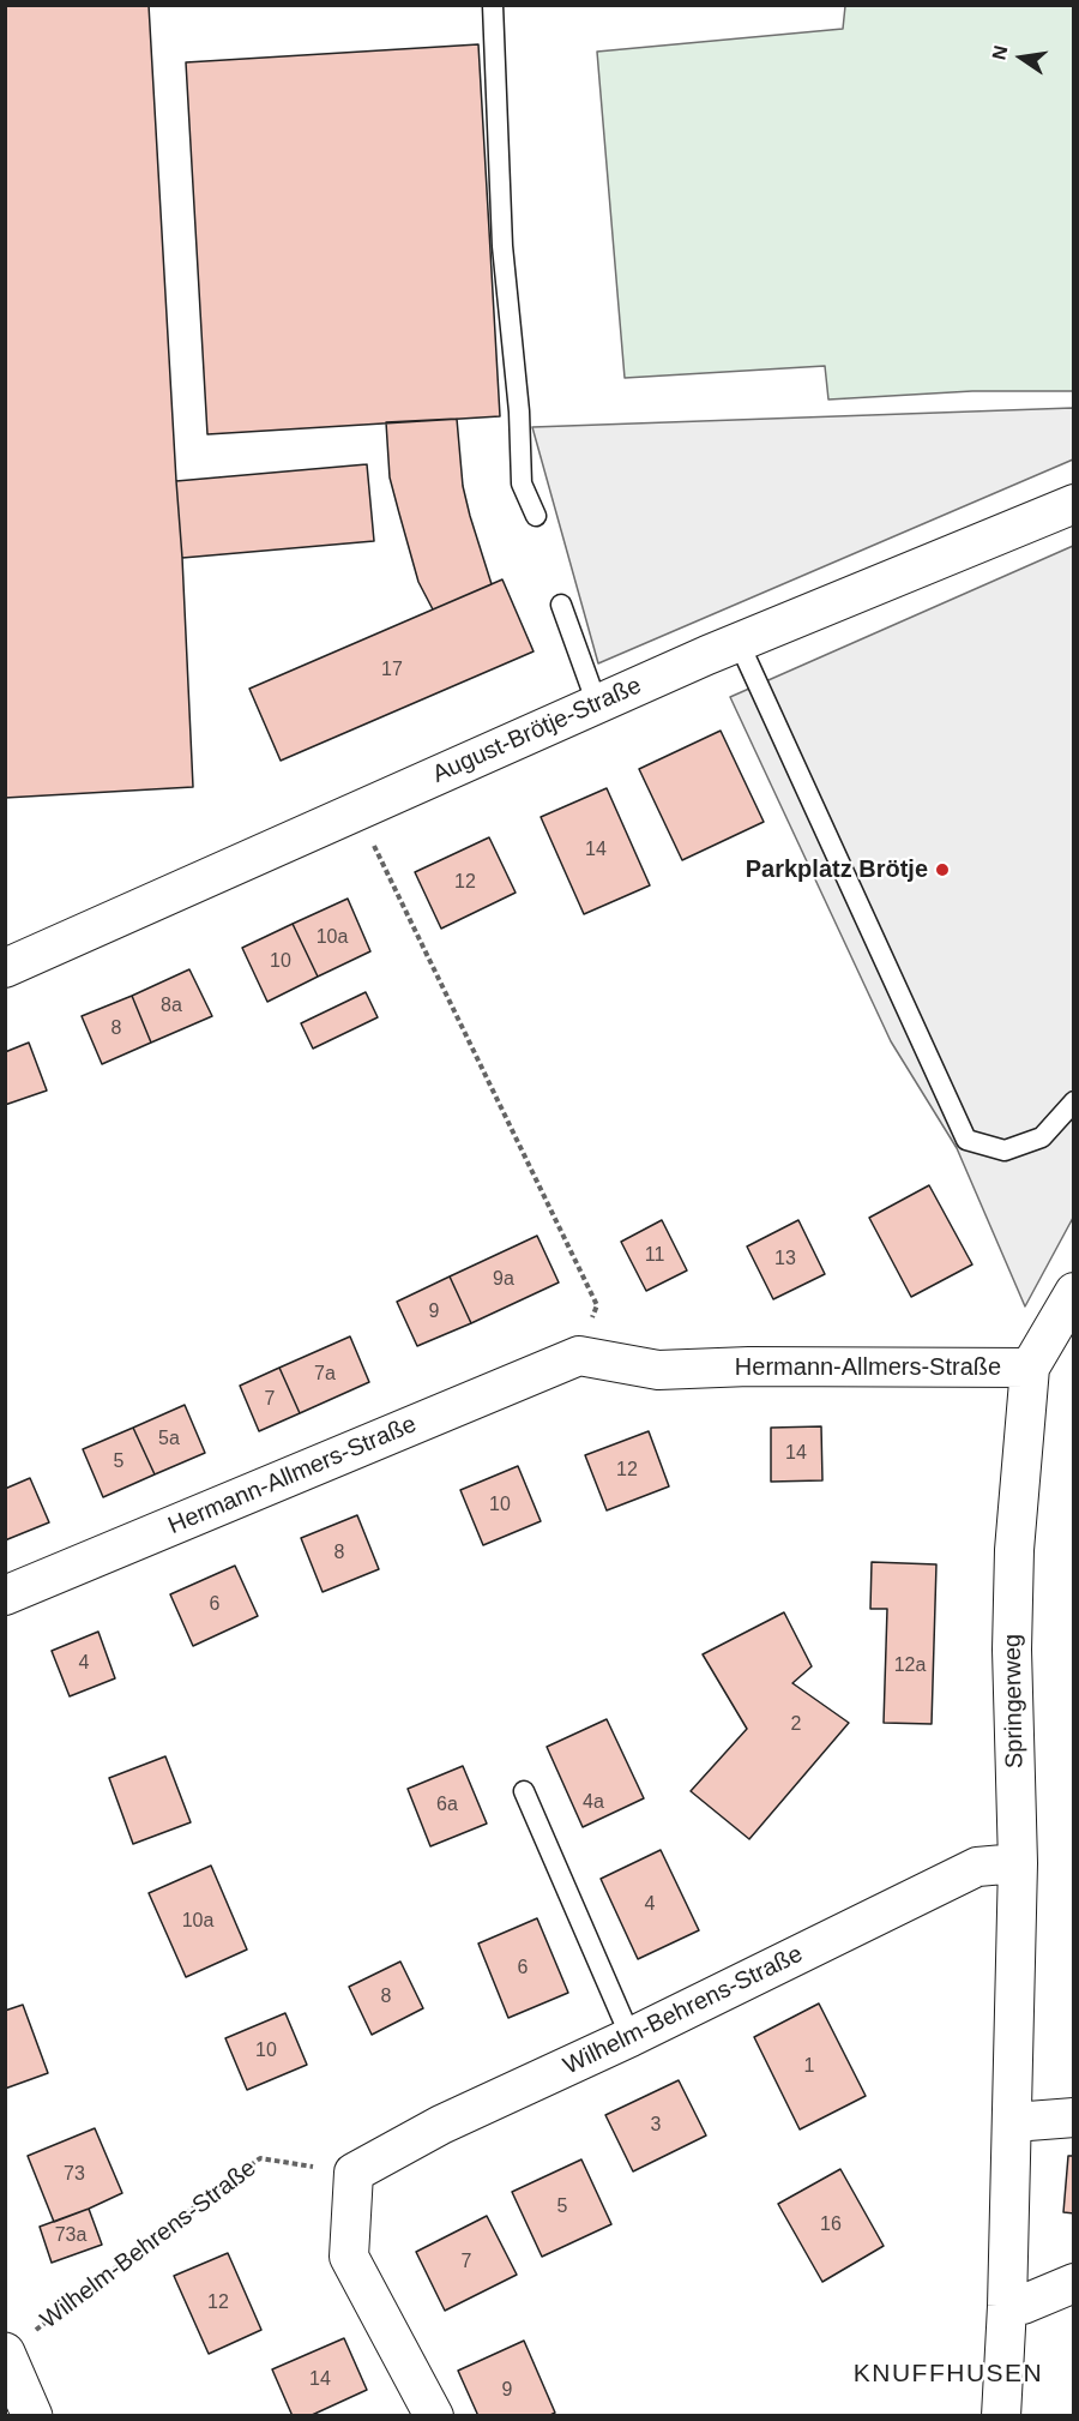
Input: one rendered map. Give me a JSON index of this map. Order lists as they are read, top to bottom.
{
  "streets": {
    "street": [
      "August-Brötje-Straße",
      "Hermann-Allmers-Straße",
      "Springerweg",
      "Wilhelm-Behrens-Straße"
    ]
  },
  "crossings": [
    ["Hermann-Allmers-Straße", "Springerweg"],
    ["Springerweg", "Wilhelm-Behrens-Straße"]
  ],
  "districts": ["KNUFFHUSEN"],
  "places": ["Parkplatz Brötje"],
  "house_numbers": [
    "17",
    "14",
    "12",
    "10a",
    "10",
    "8a",
    "8",
    "11",
    "13",
    "9a",
    "9",
    "7a",
    "7",
    "5a",
    "14",
    "5",
    "12",
    "10",
    "8",
    "6",
    "4",
    "12a",
    "2",
    "4a",
    "6a",
    "4",
    "10a",
    "6",
    "8",
    "10",
    "1",
    "3",
    "73",
    "5",
    "16",
    "73a",
    "7",
    "12",
    "14",
    "9"
  ],
  "north": "left"
}
